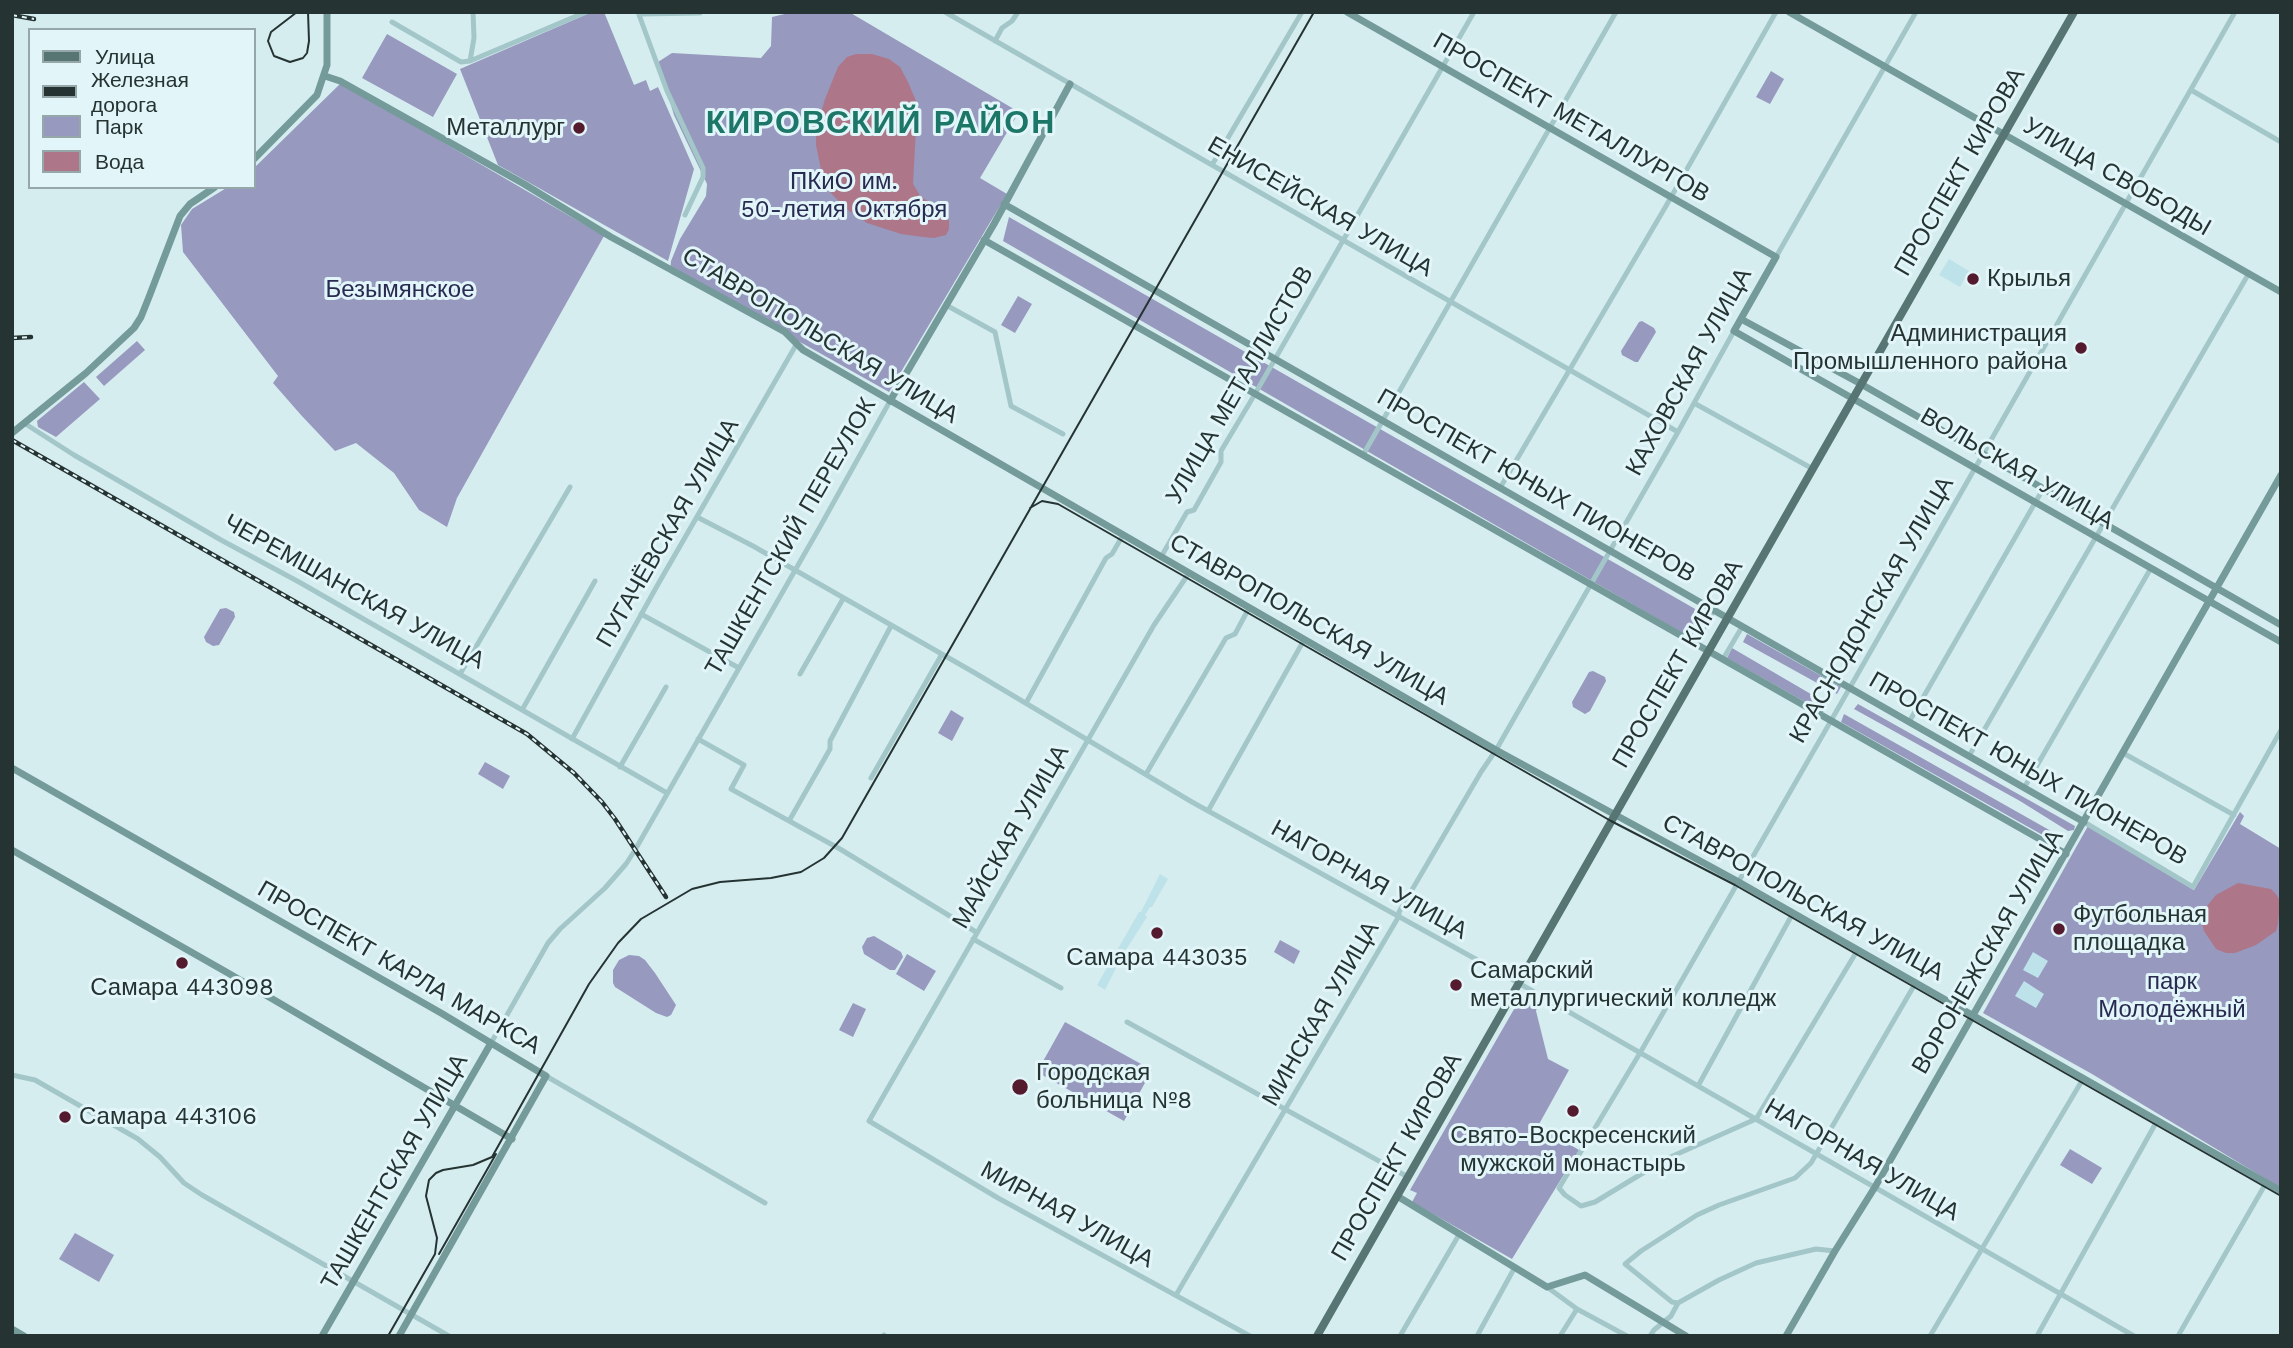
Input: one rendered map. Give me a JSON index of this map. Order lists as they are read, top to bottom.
{
  "streets": {
    "main road": ["ПРОСПЕКТ КИРОВА"],
    "street": [
      "ПРОСПЕКТ МЕТАЛЛУРГОВ",
      "УЛИЦА СВОБОДЫ",
      "ЕНИСЕЙСКАЯ УЛИЦА",
      "СТАВРОПОЛЬСКАЯ УЛИЦА",
      "КАХОВСКАЯ УЛИЦА",
      "УЛИЦА МЕТАЛЛИСТОВ",
      "ВОЛЬСКАЯ УЛИЦА",
      "ПРОСПЕКТ ЮНЫХ ПИОНЕРОВ",
      "ПУГАЧЁВСКАЯ УЛИЦА",
      "ТАШКЕНТСКИЙ ПЕРЕУЛОК",
      "ЧЕРЕМШАНСКАЯ УЛИЦА",
      "КРАСНОДОНСКАЯ УЛИЦА",
      "МАЙСКАЯ УЛИЦА",
      "НАГОРНАЯ УЛИЦА",
      "ВОРОНЕЖСКАЯ УЛИЦА",
      "ПРОСПЕКТ КАРЛА МАРКСА",
      "МИНСКАЯ УЛИЦА",
      "ТАШКЕНТСКАЯ УЛИЦА",
      "МИРНАЯ УЛИЦА"
    ]
  },
  "crossings": [
    ["ПРОСПЕКТ МЕТАЛЛУРГОВ", "КАХОВСКАЯ УЛИЦА"],
    ["ПРОСПЕКТ МЕТАЛЛУРГОВ", "УЛИЦА МЕТАЛЛИСТОВ"],
    ["ПРОСПЕКТ КИРОВА", "УЛИЦА СВОБОДЫ"],
    ["ПРОСПЕКТ КИРОВА", "СТАВРОПОЛЬСКАЯ УЛИЦА"],
    ["ПРОСПЕКТ КИРОВА", "ВОЛЬСКАЯ УЛИЦА"],
    ["ПРОСПЕКТ КИРОВА", "ПРОСПЕКТ ЮНЫХ ПИОНЕРОВ"],
    ["ПРОСПЕКТ КИРОВА", "НАГОРНАЯ УЛИЦА"],
    ["УЛИЦА СВОБОДЫ", "КАХОВСКАЯ УЛИЦА"],
    ["УЛИЦА СВОБОДЫ", "КРАСНОДОНСКАЯ УЛИЦА"],
    ["ЕНИСЕЙСКАЯ УЛИЦА", "КАХОВСКАЯ УЛИЦА"],
    ["ЕНИСЕЙСКАЯ УЛИЦА", "УЛИЦА МЕТАЛЛИСТОВ"],
    ["ЕНИСЕЙСКАЯ УЛИЦА", "ТАШКЕНТСКИЙ ПЕРЕУЛОК"],
    ["СТАВРОПОЛЬСКАЯ УЛИЦА", "КАХОВСКАЯ УЛИЦА"],
    ["СТАВРОПОЛЬСКАЯ УЛИЦА", "УЛИЦА МЕТАЛЛИСТОВ"],
    ["СТАВРОПОЛЬСКАЯ УЛИЦА", "ПУГАЧЁВСКАЯ УЛИЦА"],
    ["СТАВРОПОЛЬСКАЯ УЛИЦА", "ТАШКЕНТСКИЙ ПЕРЕУЛОК"],
    ["СТАВРОПОЛЬСКАЯ УЛИЦА", "КРАСНОДОНСКАЯ УЛИЦА"],
    ["СТАВРОПОЛЬСКАЯ УЛИЦА", "МАЙСКАЯ УЛИЦА"],
    ["СТАВРОПОЛЬСКАЯ УЛИЦА", "ВОРОНЕЖСКАЯ УЛИЦА"],
    ["СТАВРОПОЛЬСКАЯ УЛИЦА", "МИНСКАЯ УЛИЦА"],
    ["КАХОВСКАЯ УЛИЦА", "ВОЛЬСКАЯ УЛИЦА"],
    ["КАХОВСКАЯ УЛИЦА", "ПРОСПЕКТ ЮНЫХ ПИОНЕРОВ"],
    ["КАХОВСКАЯ УЛИЦА", "МИНСКАЯ УЛИЦА"],
    ["УЛИЦА МЕТАЛЛИСТОВ", "ПРОСПЕКТ ЮНЫХ ПИОНЕРОВ"],
    ["ВОЛЬСКАЯ УЛИЦА", "КРАСНОДОНСКАЯ УЛИЦА"],
    ["ВОЛЬСКАЯ УЛИЦА", "ВОРОНЕЖСКАЯ УЛИЦА"],
    ["ПРОСПЕКТ ЮНЫХ ПИОНЕРОВ", "ТАШКЕНТСКИЙ ПЕРЕУЛОК"],
    ["ПРОСПЕКТ ЮНЫХ ПИОНЕРОВ", "КРАСНОДОНСКАЯ УЛИЦА"],
    ["ПРОСПЕКТ ЮНЫХ ПИОНЕРОВ", "ВОРОНЕЖСКАЯ УЛИЦА"],
    ["ПУГАЧЁВСКАЯ УЛИЦА", "ЧЕРЕМШАНСКАЯ УЛИЦА"],
    ["ПУГАЧЁВСКАЯ УЛИЦА", "НАГОРНАЯ УЛИЦА"],
    ["ТАШКЕНТСКИЙ ПЕРЕУЛОК", "ЧЕРЕМШАНСКАЯ УЛИЦА"],
    ["ТАШКЕНТСКИЙ ПЕРЕУЛОК", "НАГОРНАЯ УЛИЦА"],
    ["ТАШКЕНТСКИЙ ПЕРЕУЛОК", "ТАШКЕНТСКАЯ УЛИЦА"],
    ["ЧЕРЕМШАНСКАЯ УЛИЦА", "ТАШКЕНТСКАЯ УЛИЦА"],
    ["КРАСНОДОНСКАЯ УЛИЦА", "НАГОРНАЯ УЛИЦА"],
    ["МАЙСКАЯ УЛИЦА", "НАГОРНАЯ УЛИЦА"],
    ["МАЙСКАЯ УЛИЦА", "МИРНАЯ УЛИЦА"],
    ["НАГОРНАЯ УЛИЦА", "ВОРОНЕЖСКАЯ УЛИЦА"],
    ["НАГОРНАЯ УЛИЦА", "МИНСКАЯ УЛИЦА"],
    ["ПРОСПЕКТ КАРЛА МАРКСА", "ТАШКЕНТСКАЯ УЛИЦА"],
    ["МИНСКАЯ УЛИЦА", "МИРНАЯ УЛИЦА"]
  ],
  "districts": ["КИРОВСКИЙ РАЙОН"],
  "parks": ["ПКиО им. 50-летия Октября", "Безымянское", "парк Молодёжный"],
  "places": [
    "Металлург",
    "Крылья",
    "Администрация Промышленного района",
    "Футбольная площадка",
    "Самара 443035",
    "Самара 443098",
    "Самарский металлургический колледж",
    "Городская больница №8",
    "Свято-Воскресенский мужской монастырь",
    "Самара 443106"
  ],
  "legend": [
    "Улица",
    "Железная дорога",
    "Парк",
    "Вода"
  ]
}
